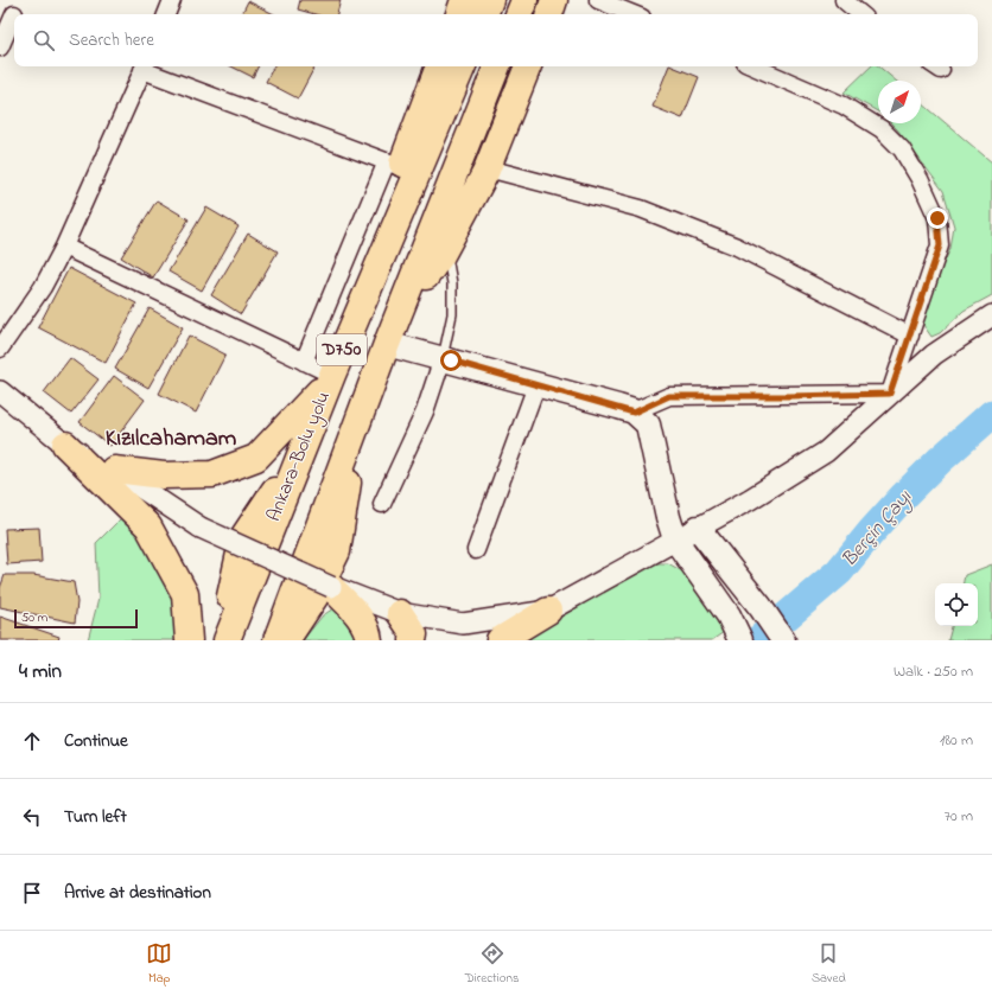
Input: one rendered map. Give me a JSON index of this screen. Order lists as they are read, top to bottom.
{
  "streets": {
    "highway": ["D750", "Ankara-Bolu yolu"]
  },
  "districts": ["Kızılcahamam"],
  "water": ["Berçin Çayı"],
  "scale_bar": "50 m",
  "north": "top right",
  "page": {
    "search": "Search here",
    "scale": "50 m",
    "heading": ["4 min", "Walk · 250 m"],
    "list": [
      ["Continue", "180 m"],
      ["Turn left", "70 m"],
      "Arrive at destination"
    ],
    "nav": ["Map", "Directions", "Saved"]
  }
}
